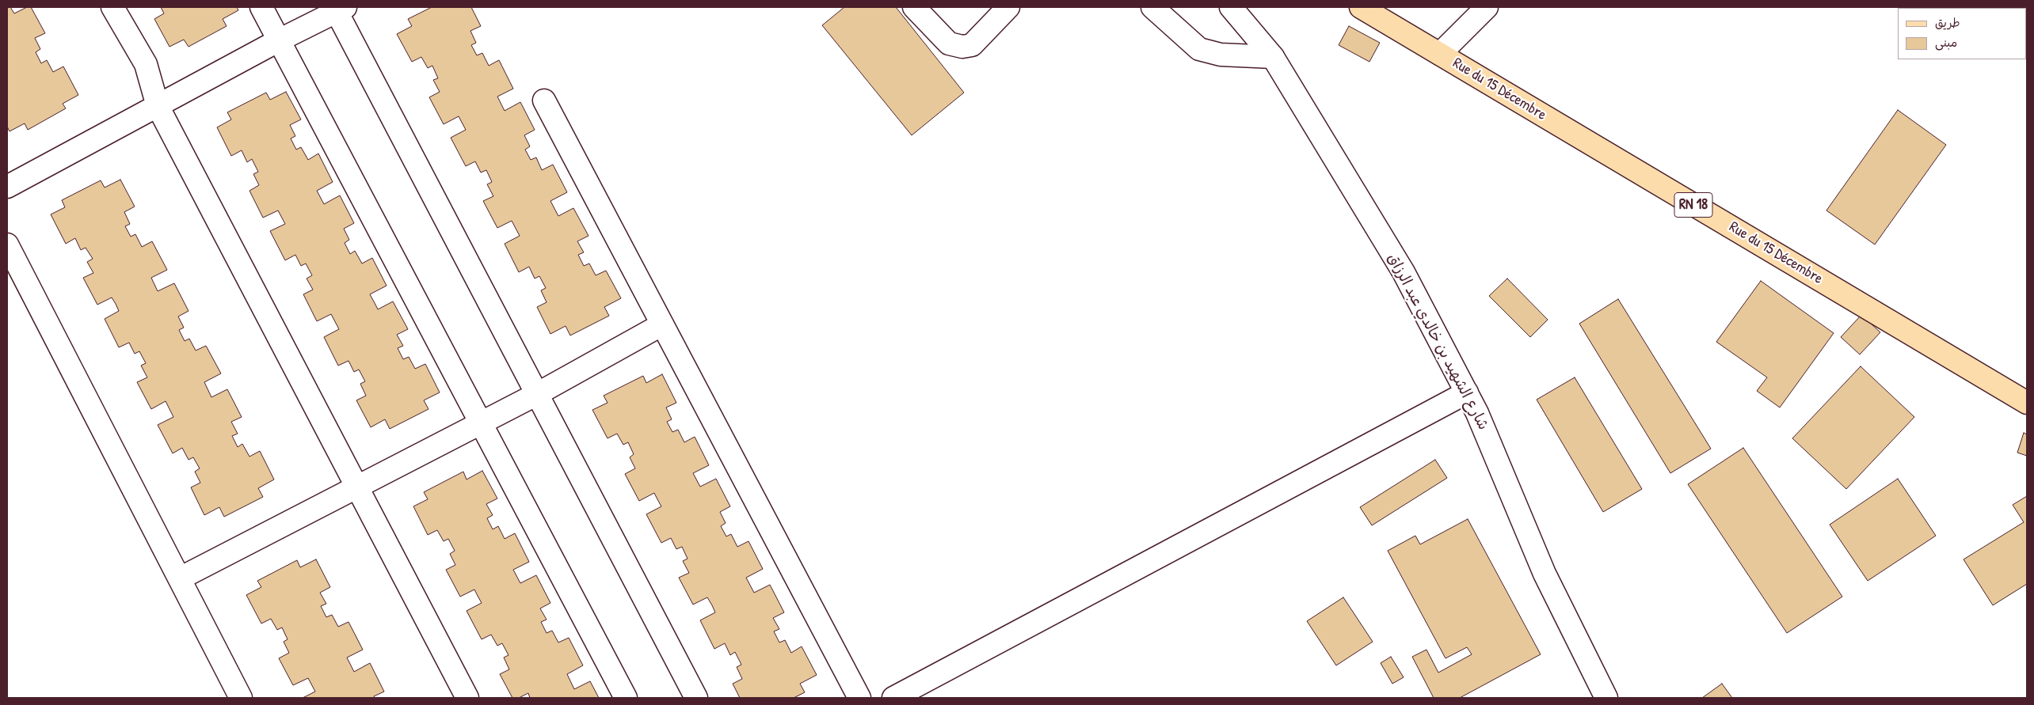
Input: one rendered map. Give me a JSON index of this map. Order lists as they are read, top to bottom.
{
  "streets": {
    "main road": ["Rue du 15 Décembre", "RN 18"],
    "street": ["شارع الشهيد بن خالدي عبد الرزاق"]
  },
  "legend": ["طريق", "مبنى"]
}
